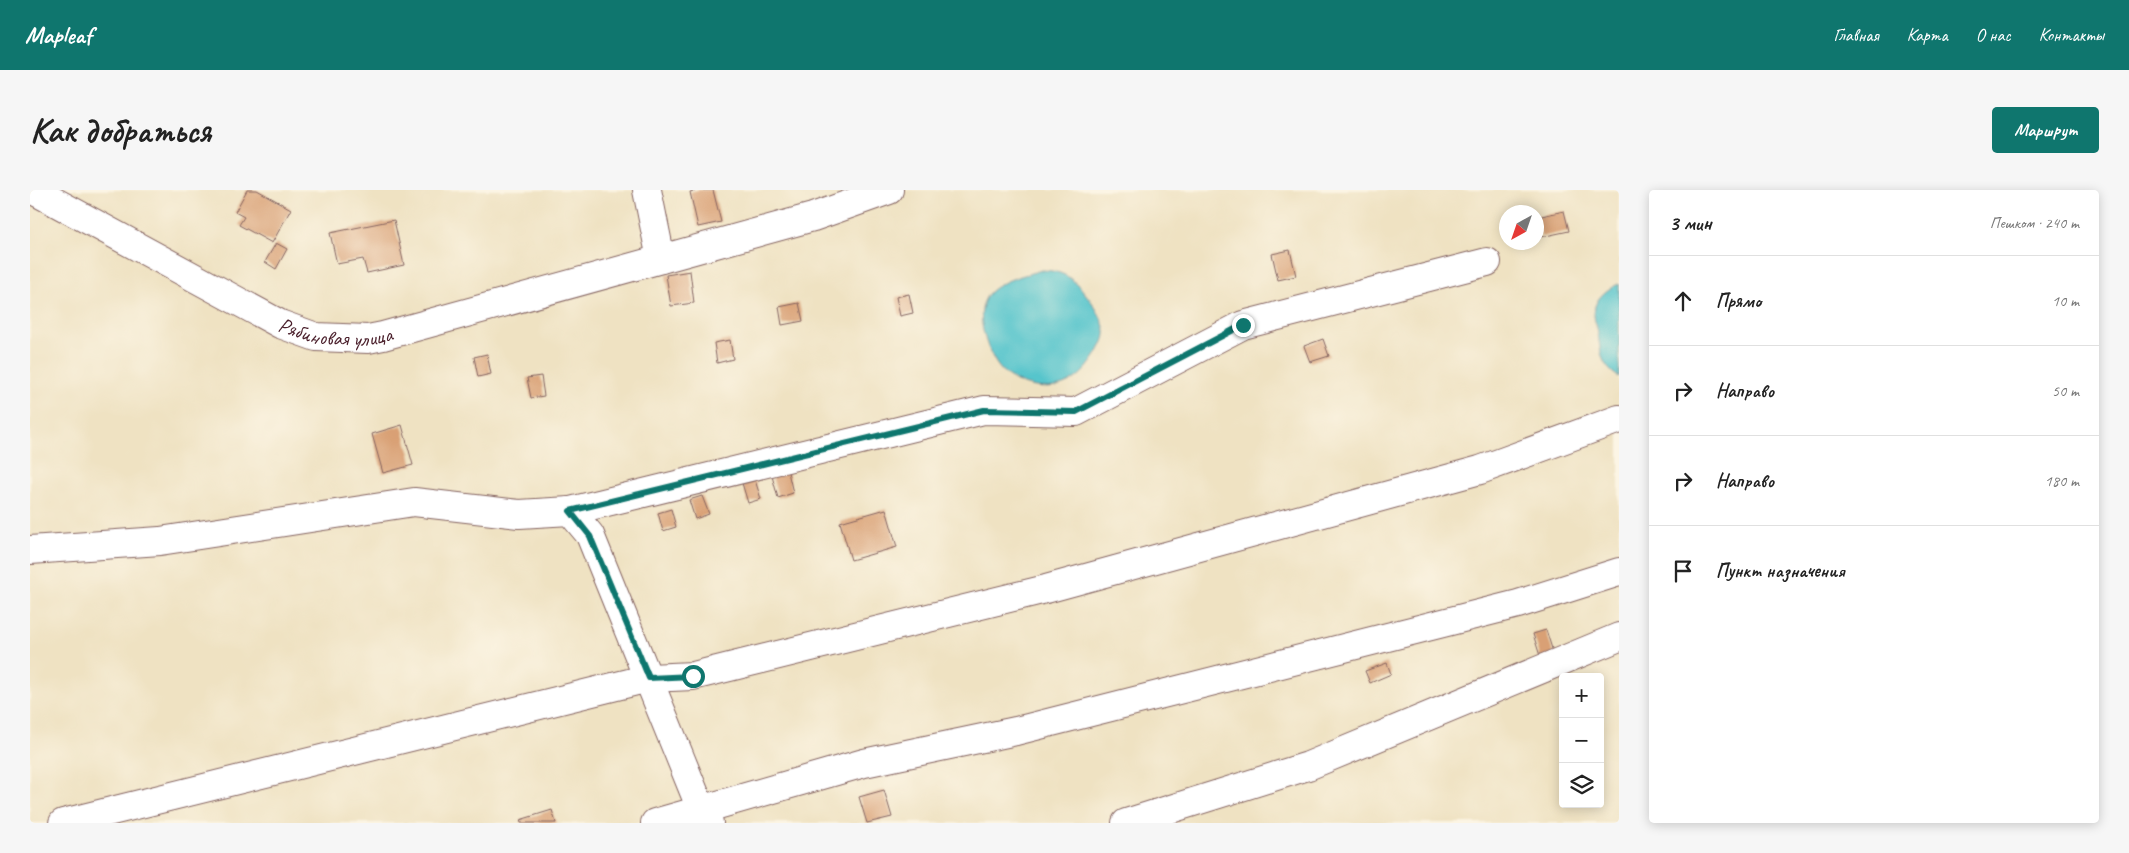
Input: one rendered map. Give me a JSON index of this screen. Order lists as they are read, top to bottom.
{
  "streets": {
    "street": ["Рябиновая улица"]
  },
  "north": "bottom left",
  "page": {
    "header": "Mapleaf",
    "nav": [
      "Главная",
      "Карта",
      "О нас",
      "Контакты"
    ],
    "buttons": "Маршрут",
    "title": "Как добраться",
    "heading": ["3 мин", "Пешком · 240 m"],
    "list": [
      ["Прямо", "10 m"],
      ["Направо", "50 m"],
      ["Направо", "180 m"],
      "Пункт назначения"
    ],
    "map_buttons": ["+", "−"]
  }
}
